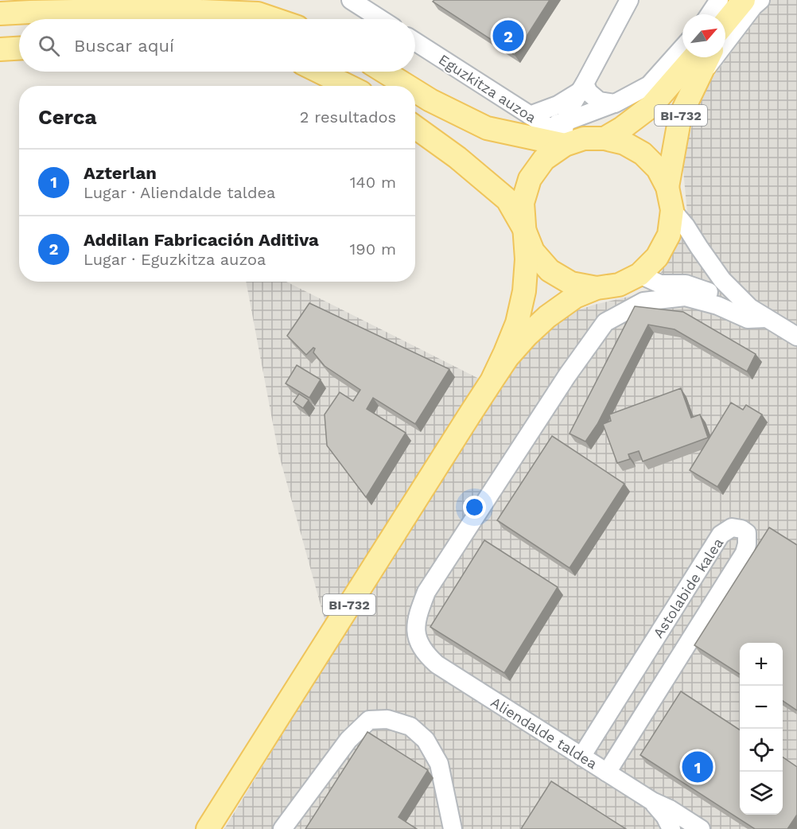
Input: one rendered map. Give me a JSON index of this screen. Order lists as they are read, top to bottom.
{
  "streets": {
    "main road": ["BI-732"],
    "street": ["Eguzkitza auzoa", "Astolabide kalea", "Aliendalde taldea"]
  },
  "crossings": [
    ["Eguzkitza auzoa", "BI-732"],
    ["Astolabide kalea", "Aliendalde taldea"]
  ],
  "north": "top right",
  "page": {
    "pins": ["2", "1"],
    "search": "Buscar aquí",
    "heading": ["Cerca", "2 resultados"],
    "list": [
      {
        "mark": "1",
        "name": "Azterlan",
        "note": "Lugar · Aliendalde taldea",
        "value": "140 m"
      },
      {
        "mark": "2",
        "name": "Addilan Fabricación Aditiva",
        "note": "Lugar · Eguzkitza auzoa",
        "value": "190 m"
      }
    ],
    "map_buttons": ["+", "−"]
  }
}
